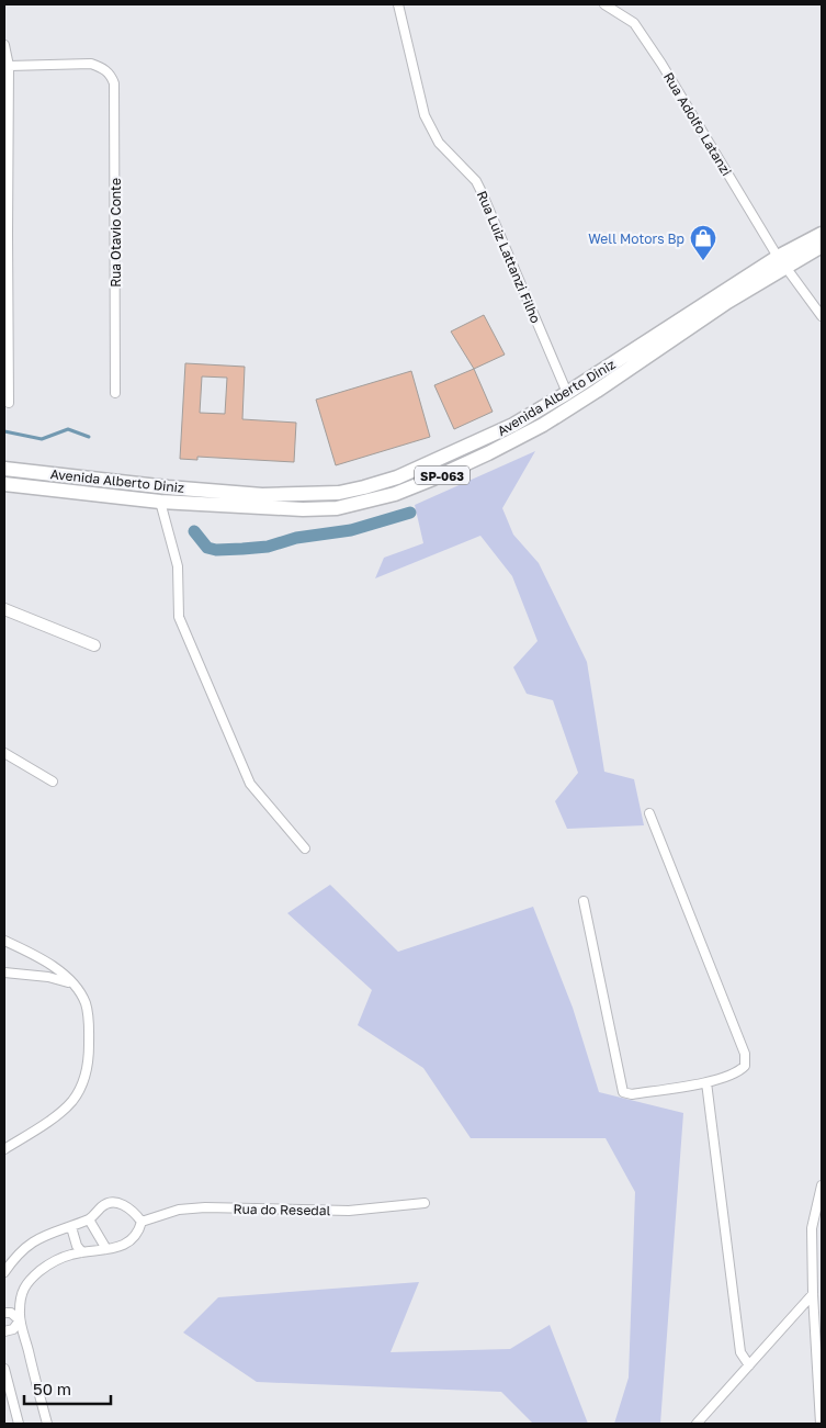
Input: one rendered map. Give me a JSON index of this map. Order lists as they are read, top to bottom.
{
  "streets": {
    "main road": ["Avenida Alberto Diniz", "SP-063"],
    "street": [
      "Rua Adolfo Latanzi",
      "Rua Otavio Conte",
      "Rua Luiz Lattanzi Filho",
      "Rua do Resedal"
    ]
  },
  "crossings": [
    ["Rua Adolfo Latanzi", "Avenida Alberto Diniz"],
    ["Rua Luiz Lattanzi Filho", "Avenida Alberto Diniz"]
  ],
  "places": {
    "shop": ["Well Motors Bp"]
  },
  "scale_bar": "50 m"
}
